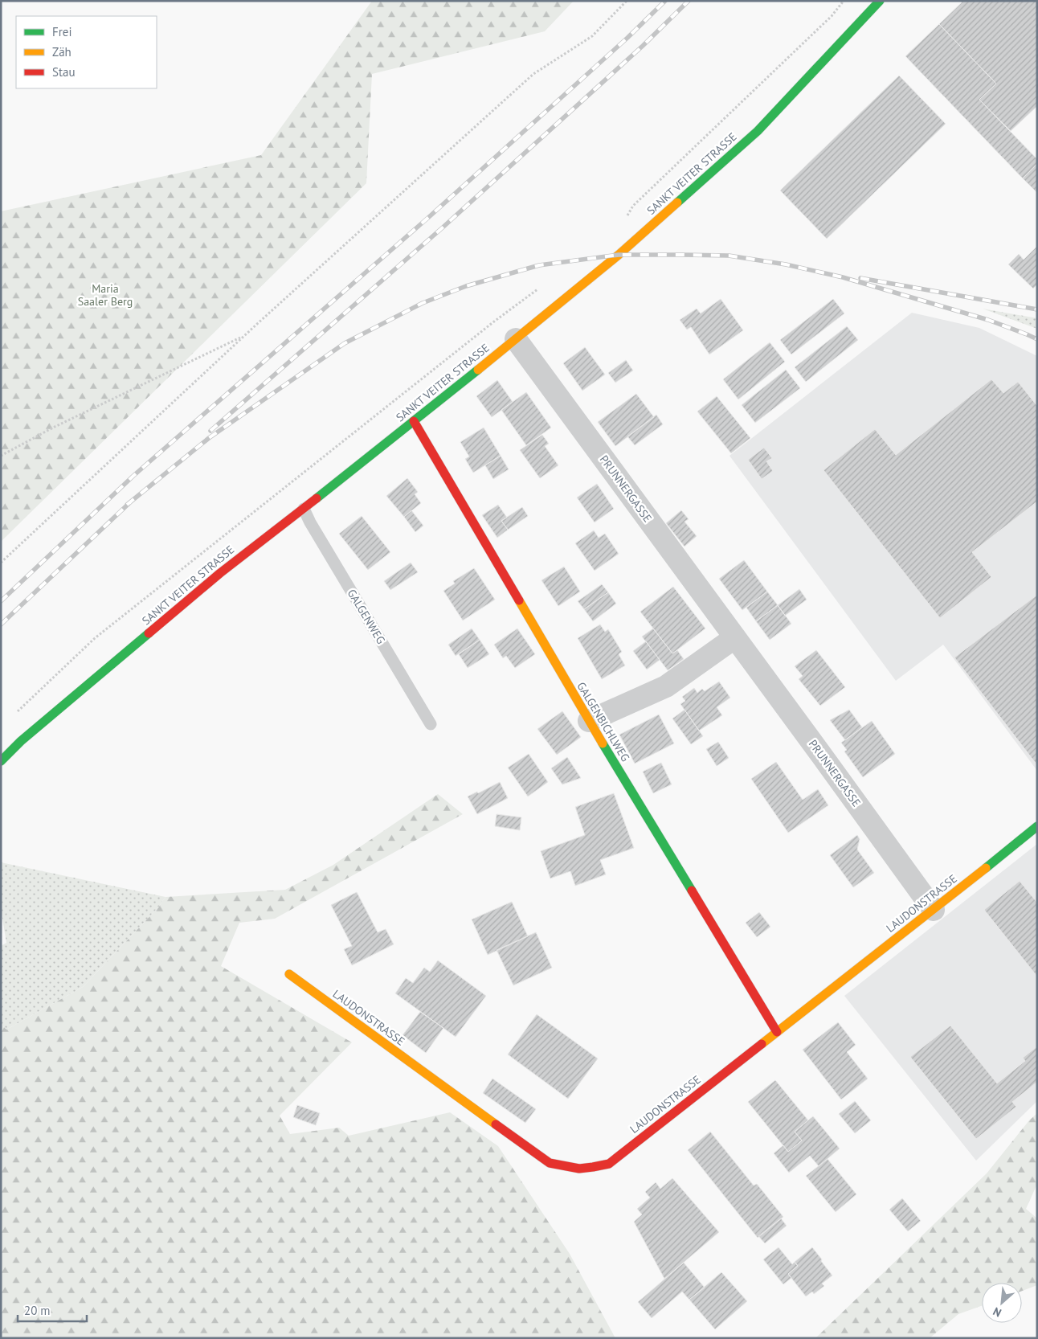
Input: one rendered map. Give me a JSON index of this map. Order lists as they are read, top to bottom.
{
  "streets": {
    "street": [
      "SANKT VEITER STRASSE",
      "PRUNNERGASSE",
      "GALGENBICHLWEG",
      "LAUDONSTRASSE"
    ],
    "lane": ["GALGENWEG"]
  },
  "crossings": [
    ["SANKT VEITER STRASSE", "PRUNNERGASSE"],
    ["SANKT VEITER STRASSE", "GALGENWEG"],
    ["SANKT VEITER STRASSE", "GALGENBICHLWEG"],
    ["PRUNNERGASSE", "LAUDONSTRASSE"],
    ["GALGENBICHLWEG", "LAUDONSTRASSE"]
  ],
  "parks": ["Maria Saaler Berg"],
  "legend": ["Frei", "Zäh", "Stau"],
  "scale_bar": "20 m",
  "north": "bottom left"
}
